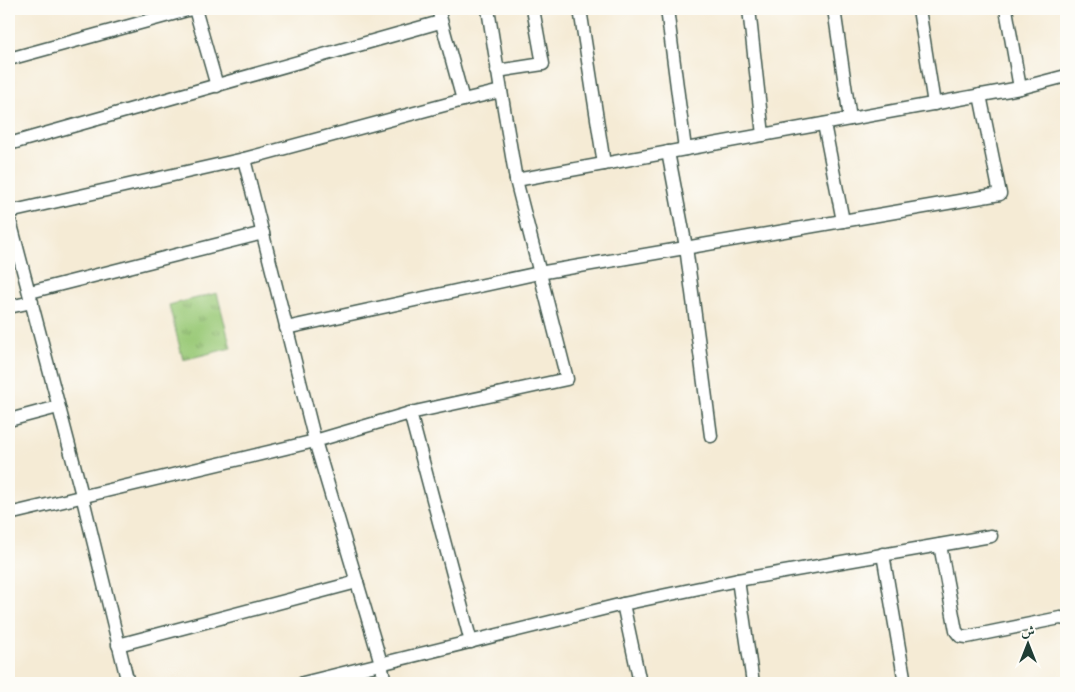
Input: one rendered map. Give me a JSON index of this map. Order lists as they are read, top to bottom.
{
  "north": "top"
}
